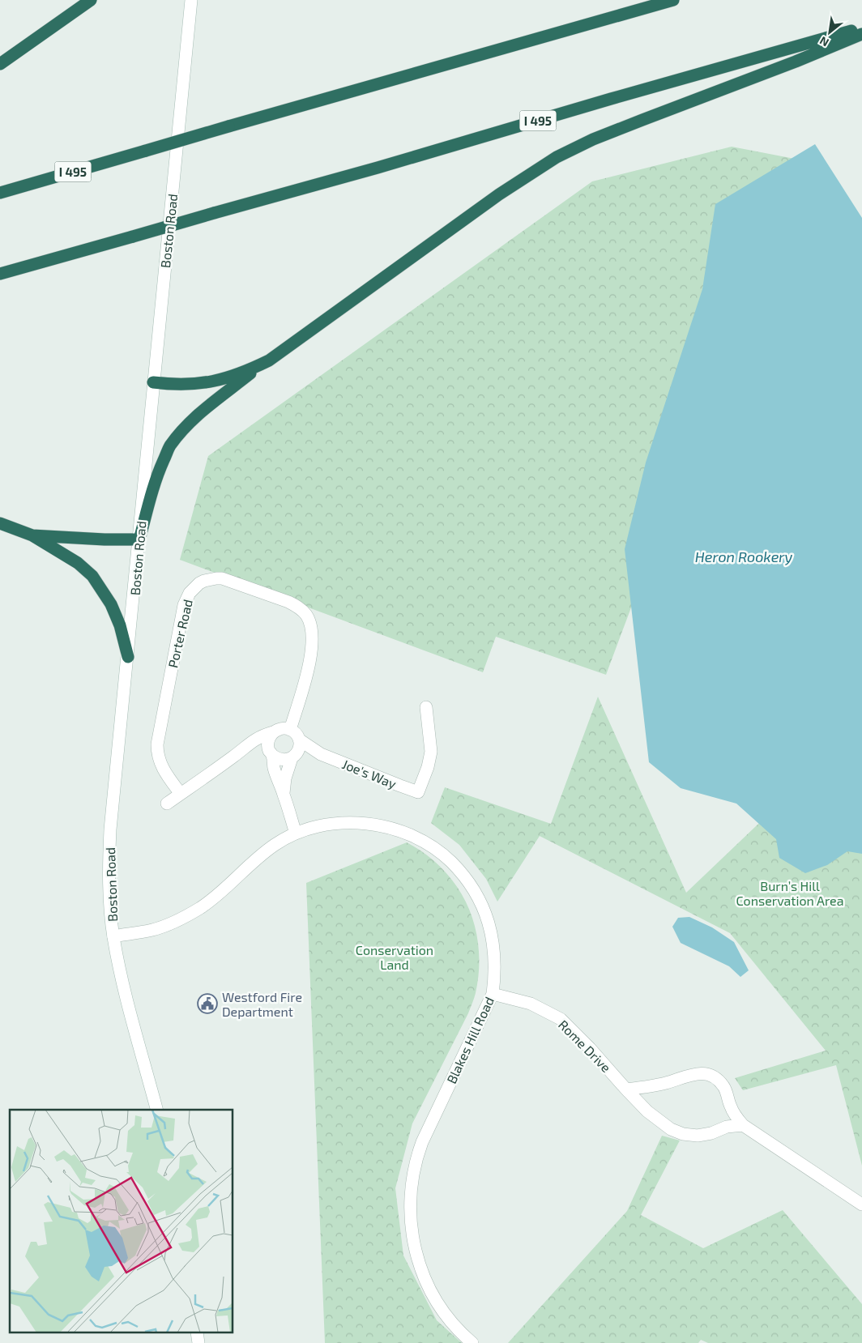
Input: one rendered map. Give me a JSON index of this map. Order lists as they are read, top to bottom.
{
  "streets": {
    "highway": ["I 495"],
    "street": [
      "Boston Road",
      "Porter Road",
      "Joe's Way",
      "Blakes Hill Road",
      "Rome Drive"
    ]
  },
  "crossings": [
    ["Boston Road", "Blakes Hill Road"],
    ["Porter Road", "Joe's Way"],
    ["Blakes Hill Road", "Rome Drive"]
  ],
  "water": ["Heron Rookery"],
  "parks": ["Burn’s Hill Conservation Area", "Conservation Land"],
  "places": {
    "public building": ["Westford Fire Department"]
  },
  "north": "bottom left"
}
